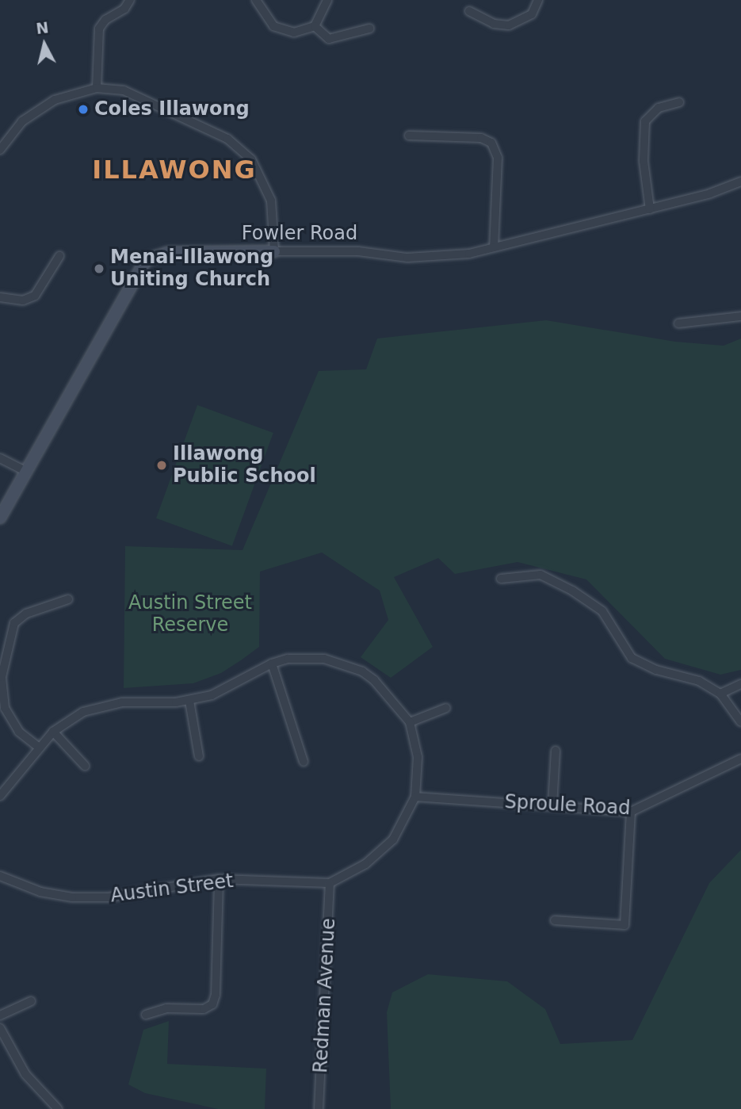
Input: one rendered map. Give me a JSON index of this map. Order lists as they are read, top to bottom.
{
  "streets": {
    "street": [
      "Fowler Road",
      "Sproule Road",
      "Austin Street",
      "Redman Avenue"
    ]
  },
  "crossings": [
    ["Austin Street", "Redman Avenue"]
  ],
  "districts": ["ILLAWONG"],
  "parks": ["Austin Street Reserve"],
  "places": ["Coles Illawong", "Menai-Illawong Uniting Church", "Illawong Public School"],
  "north": "top"
}
